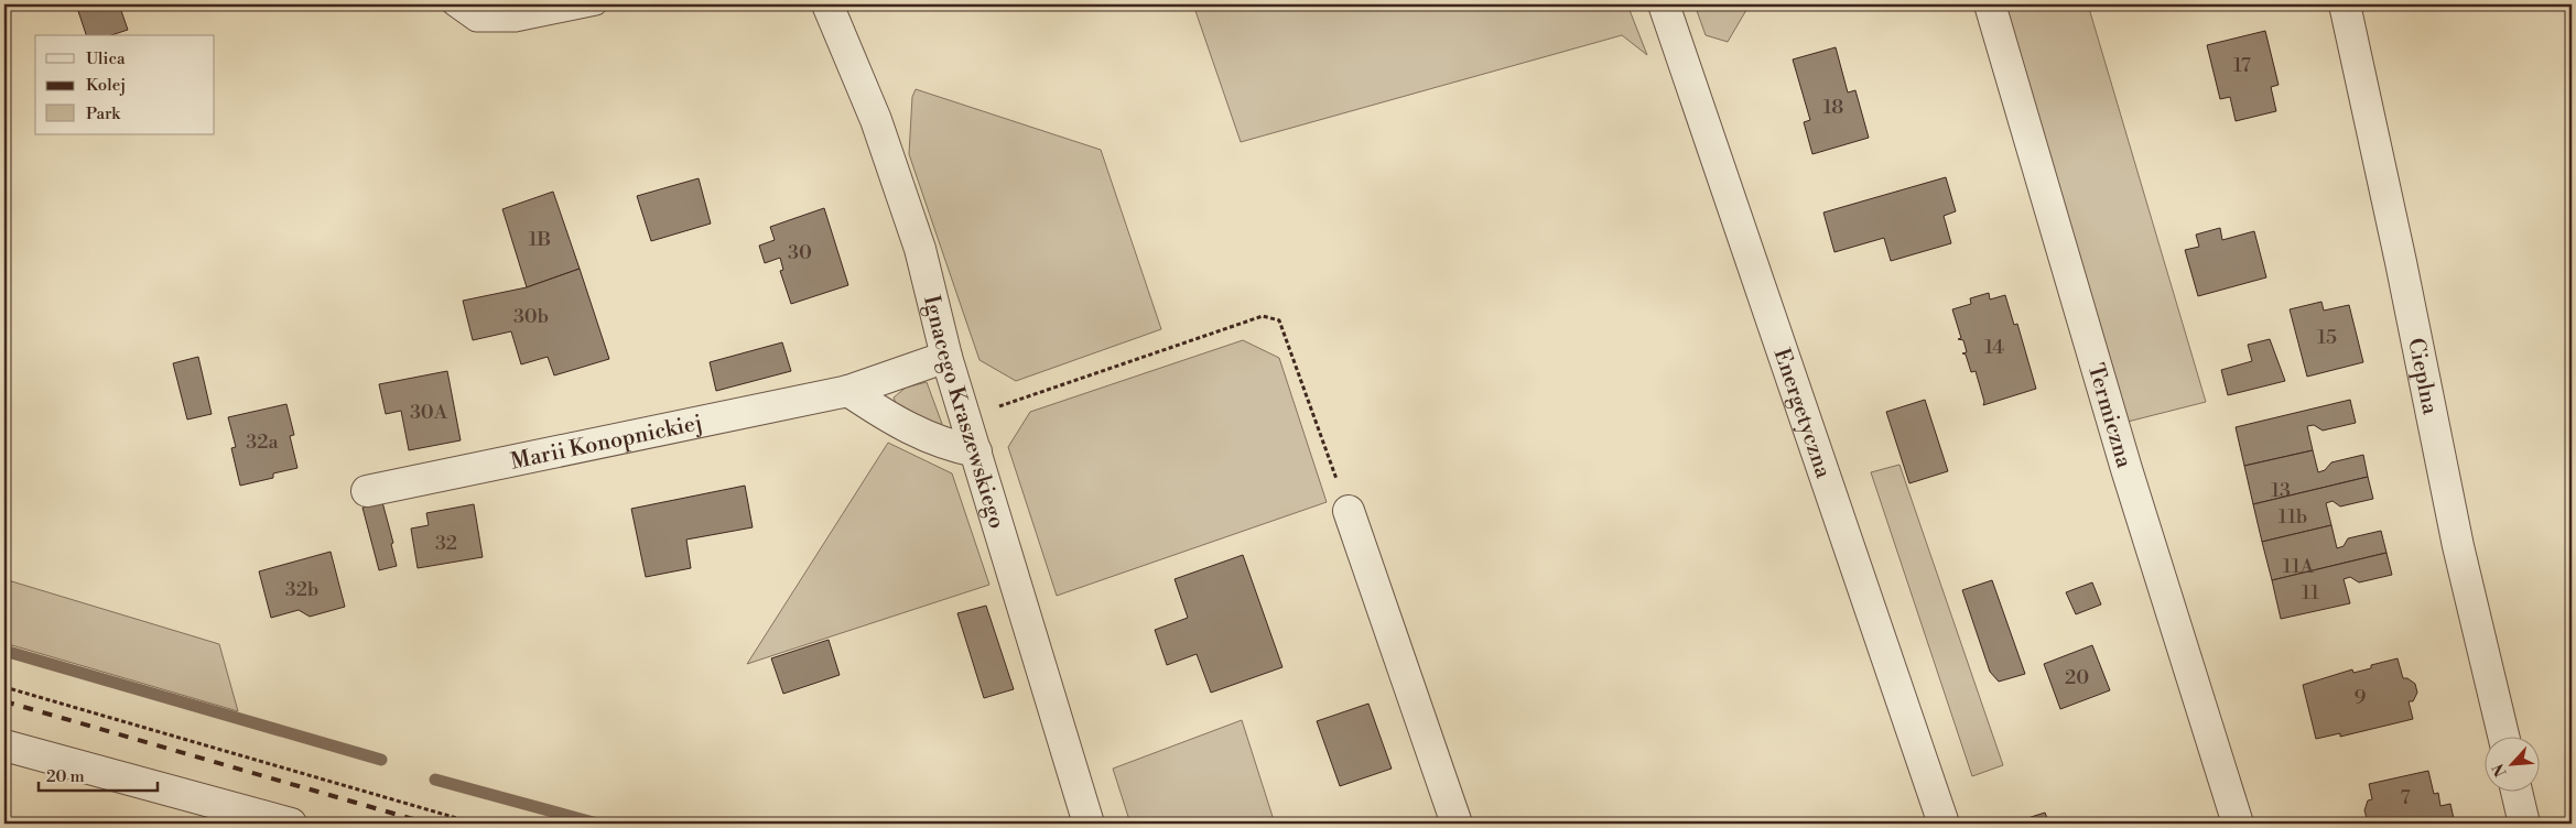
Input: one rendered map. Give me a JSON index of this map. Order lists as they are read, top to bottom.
{
  "streets": {
    "street": [
      "Cieplna",
      "Ignacego Kraszewskiego",
      "Energetyczna",
      "Termiczna",
      "Marii Konopnickiej"
    ]
  },
  "crossings": [
    ["Ignacego Kraszewskiego", "Marii Konopnickiej"]
  ],
  "house_numbers": [
    "17",
    "18",
    "1B",
    "30",
    "30b",
    "15",
    "14",
    "30A",
    "32a",
    "13",
    "11b",
    "32",
    "11A",
    "32b",
    "11",
    "20",
    "9",
    "7"
  ],
  "legend": ["Ulica", "Kolej", "Park"],
  "scale_bar": "20 m",
  "north": "bottom left"
}
